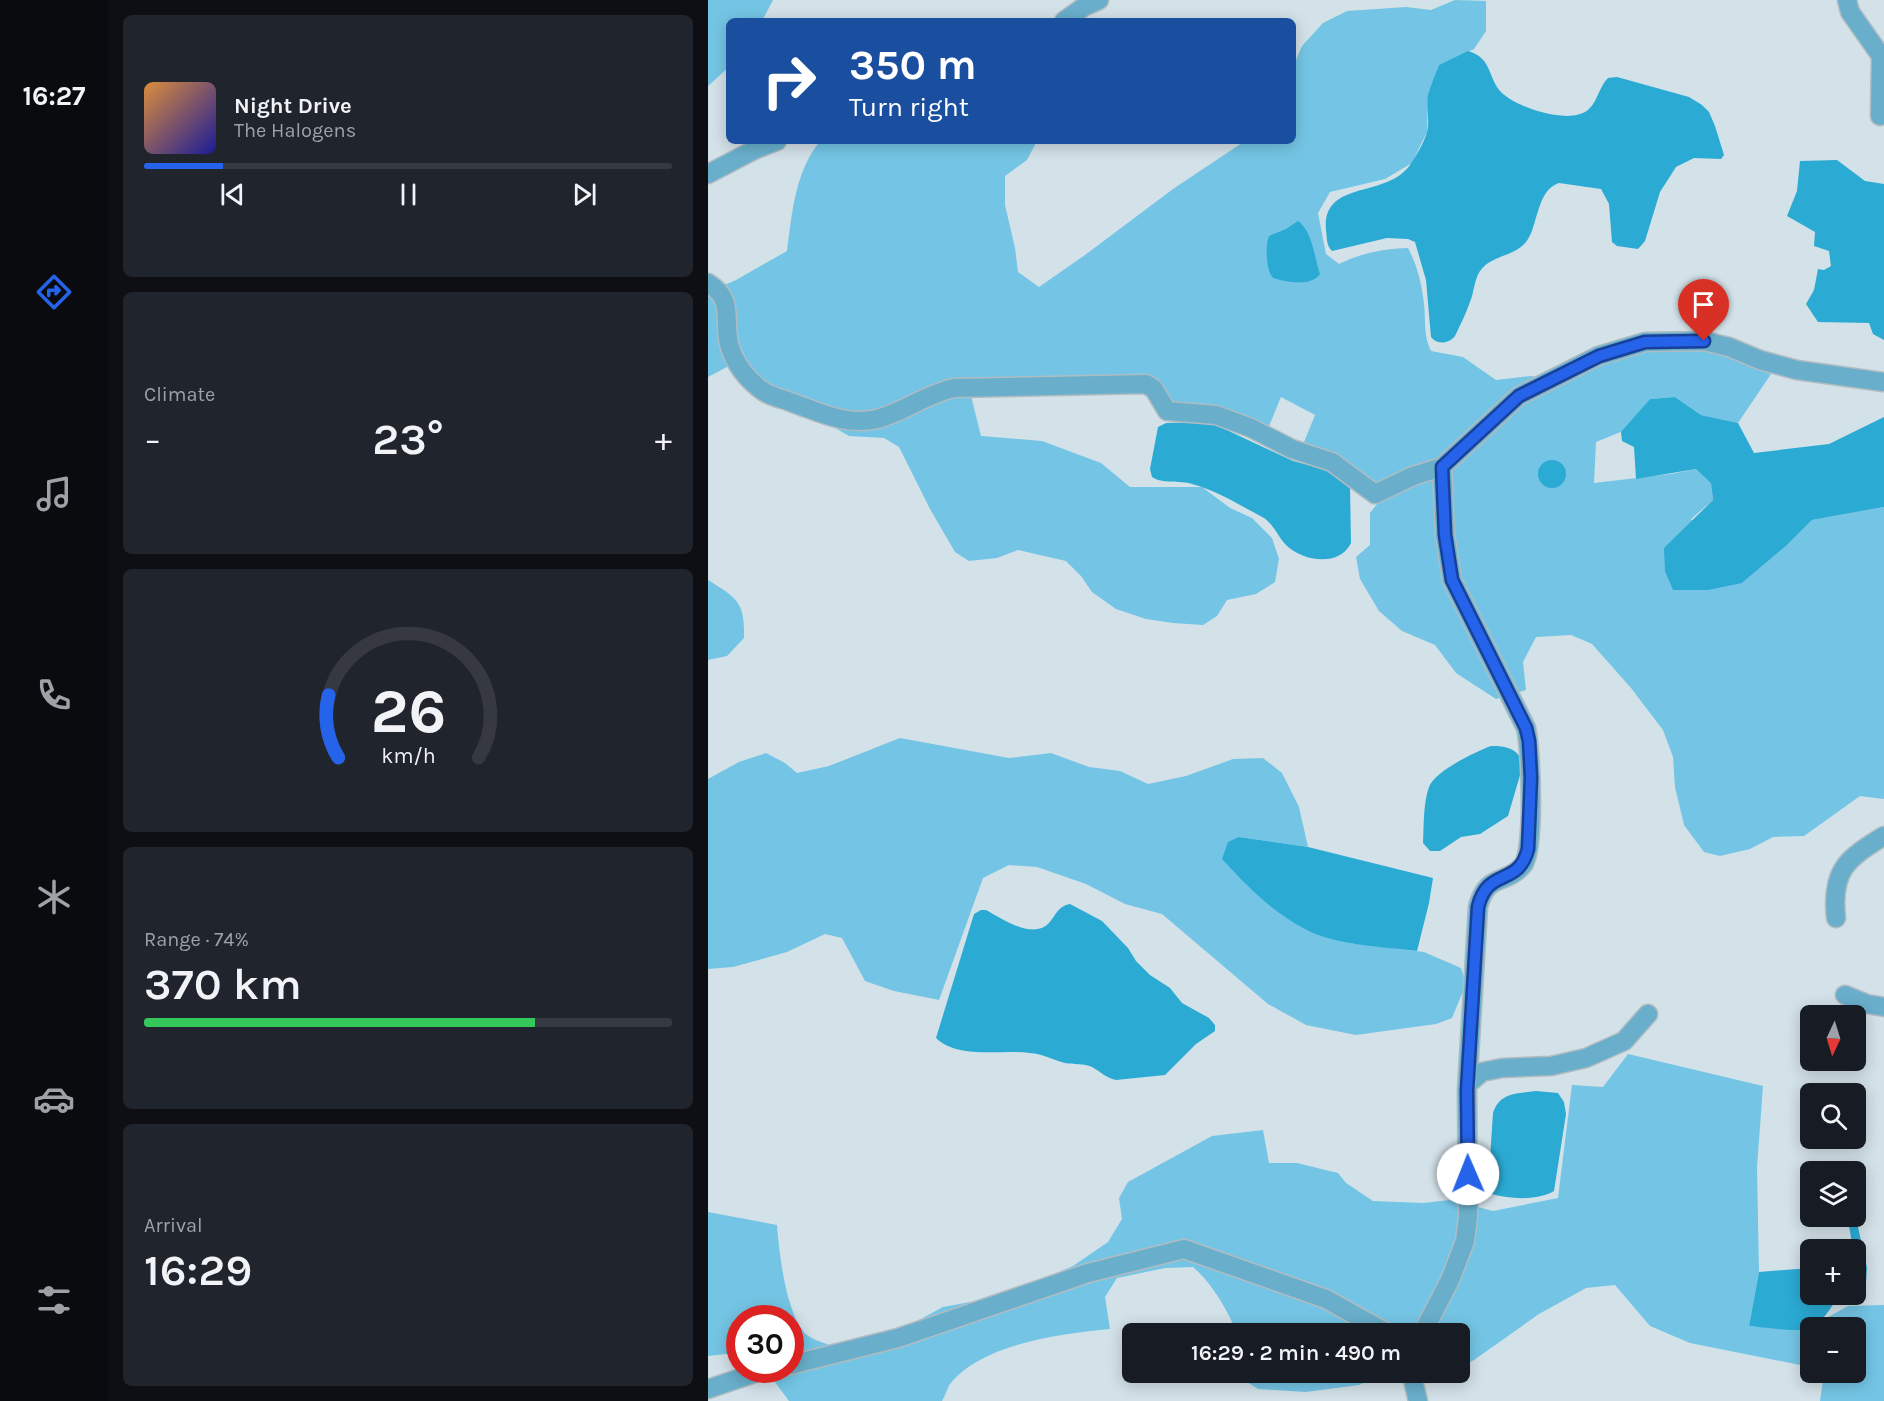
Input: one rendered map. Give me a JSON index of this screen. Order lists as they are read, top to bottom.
{
  "north": "bottom",
  "page": {
    "tabs": "16:27",
    "turn": ["350 m", "Turn right"],
    "song": ["Night Drive", "The Halogens"],
    "tile": [
      "Climate",
      ["Range · 74%", "370 km"],
      ["Arrival", "16:29"]
    ],
    "heat": ["−", "23°", "+"],
    "map_buttons": ["+", "−"],
    "limit": "30",
    "trip": "16:29 · 2 min · 490 m",
    "gauge": ["26", "km/h"]
  }
}
